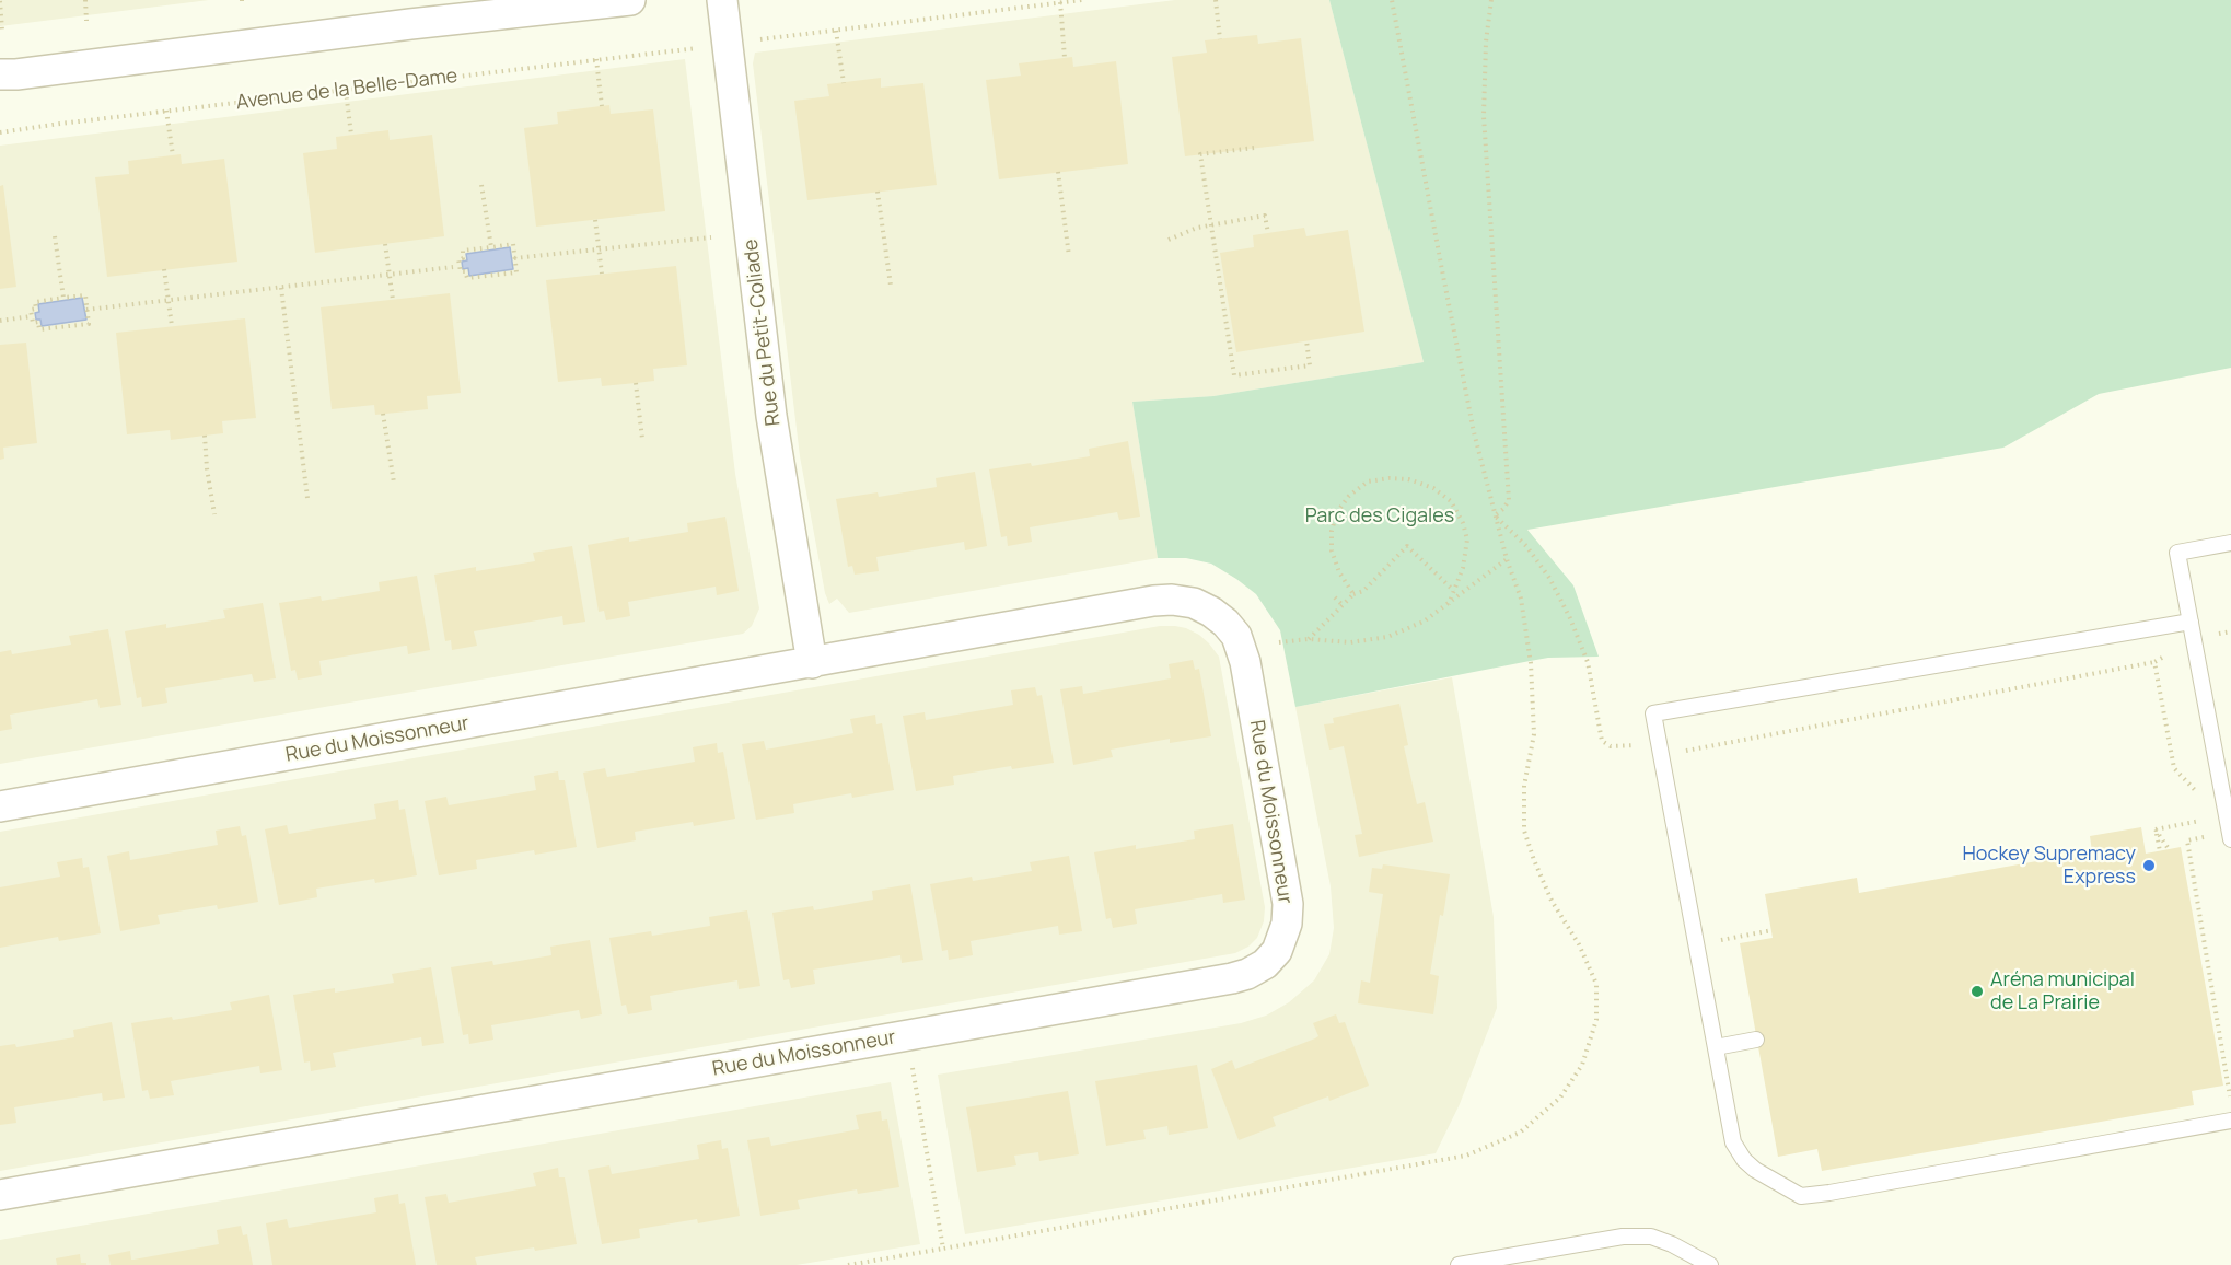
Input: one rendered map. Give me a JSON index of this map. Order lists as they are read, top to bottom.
{
  "streets": {
    "street": ["Rue du Petit-Coliade", "Rue du Moissonneur"],
    "path": ["Avenue de la Belle-Dame"]
  },
  "crossings": [
    ["Rue du Petit-Coliade", "Rue du Moissonneur"]
  ],
  "parks": ["Parc des Cigales"],
  "places": ["Hockey Supremacy Express", "Aréna municipal de La Prairie"]
}
